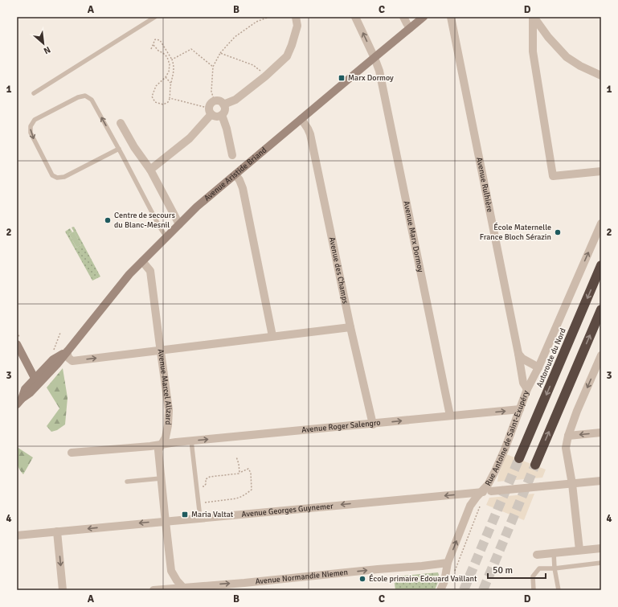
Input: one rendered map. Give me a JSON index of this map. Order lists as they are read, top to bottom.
{
  "streets": {
    "highway": ["Autoroute du Nord"],
    "street": [
      "Avenue Aristide Briand",
      "Avenue Rulhière",
      "Avenue Marx Dormoy",
      "Avenue des Champs",
      "Avenue Marcel Alizard",
      "Avenue Roger Salengro",
      "Rue Antoine de Saint-Exupéry",
      "Avenue Georges Guynemer",
      "Avenue Normandie Niemen"
    ]
  },
  "crossings": [
    ["Avenue Aristide Briand", "Avenue Marx Dormoy"],
    ["Avenue Aristide Briand", "Avenue des Champs"],
    ["Avenue Aristide Briand", "Avenue Marcel Alizard"],
    ["Avenue Rulhière", "Rue Antoine de Saint-Exupéry"],
    ["Avenue Marx Dormoy", "Avenue Roger Salengro"],
    ["Avenue des Champs", "Avenue Roger Salengro"],
    ["Avenue Marcel Alizard", "Avenue Roger Salengro"],
    ["Avenue Marcel Alizard", "Avenue Georges Guynemer"],
    ["Avenue Marcel Alizard", "Avenue Normandie Niemen"],
    ["Avenue Roger Salengro", "Rue Antoine de Saint-Exupéry"],
    ["Rue Antoine de Saint-Exupéry", "Avenue Georges Guynemer"]
  ],
  "one_way": [
    "Avenue Roger Salengro",
    "Rue Antoine de Saint-Exupéry",
    "Avenue Georges Guynemer",
    "Avenue Normandie Niemen"
  ],
  "places": {
    "transit": ["Marx Dormoy", "Maria Valtat"],
    "other": ["Centre de secours du Blanc-Mesnil", "École Maternelle France Bloch Sérazin", "École primaire Edouard Vaillant"]
  },
  "scale_bar": "50 m",
  "north": "bottom right",
  "grid": {
    "columns": [
      "A",
      "B",
      "C",
      "D"
    ],
    "rows": [
      "1",
      "2",
      "3",
      "4"
    ]
  }
}
